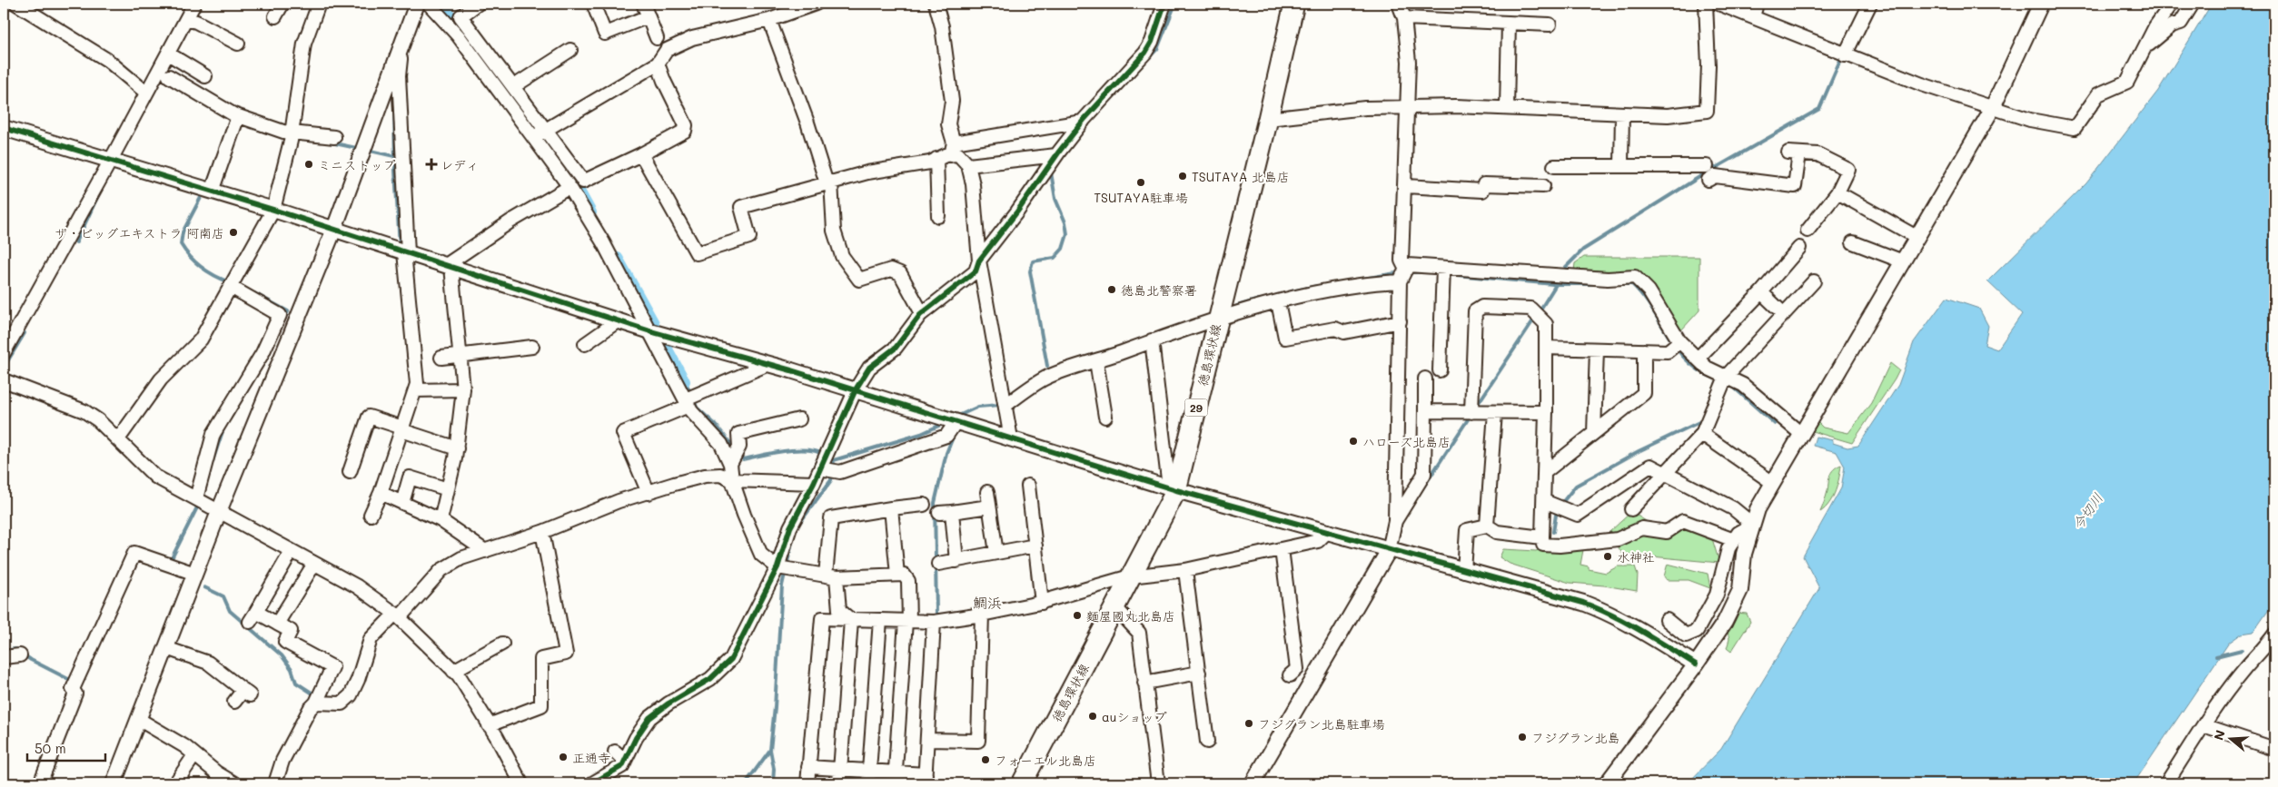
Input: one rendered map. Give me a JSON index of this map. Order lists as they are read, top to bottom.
{
  "streets": {
    "main road": ["徳島環状線", "29"]
  },
  "districts": ["鯛浜"],
  "water": ["今切川"],
  "places": {
    "other": [
      "ミニストップ",
      "TSUTAYA 北島店",
      "TSUTAYA駐車場",
      "ザ・ビッグエキストラ 阿南店",
      "徳島北警察署",
      "ハローズ北島店",
      "水神社",
      "麵屋國丸北島店",
      "auショップ",
      "フジグラン北島駐車場",
      "フジグラン北島",
      "正通寺",
      "フォーエル北島店"
    ],
    "health": ["レディ"]
  },
  "scale_bar": "50 m",
  "north": "left"
}
